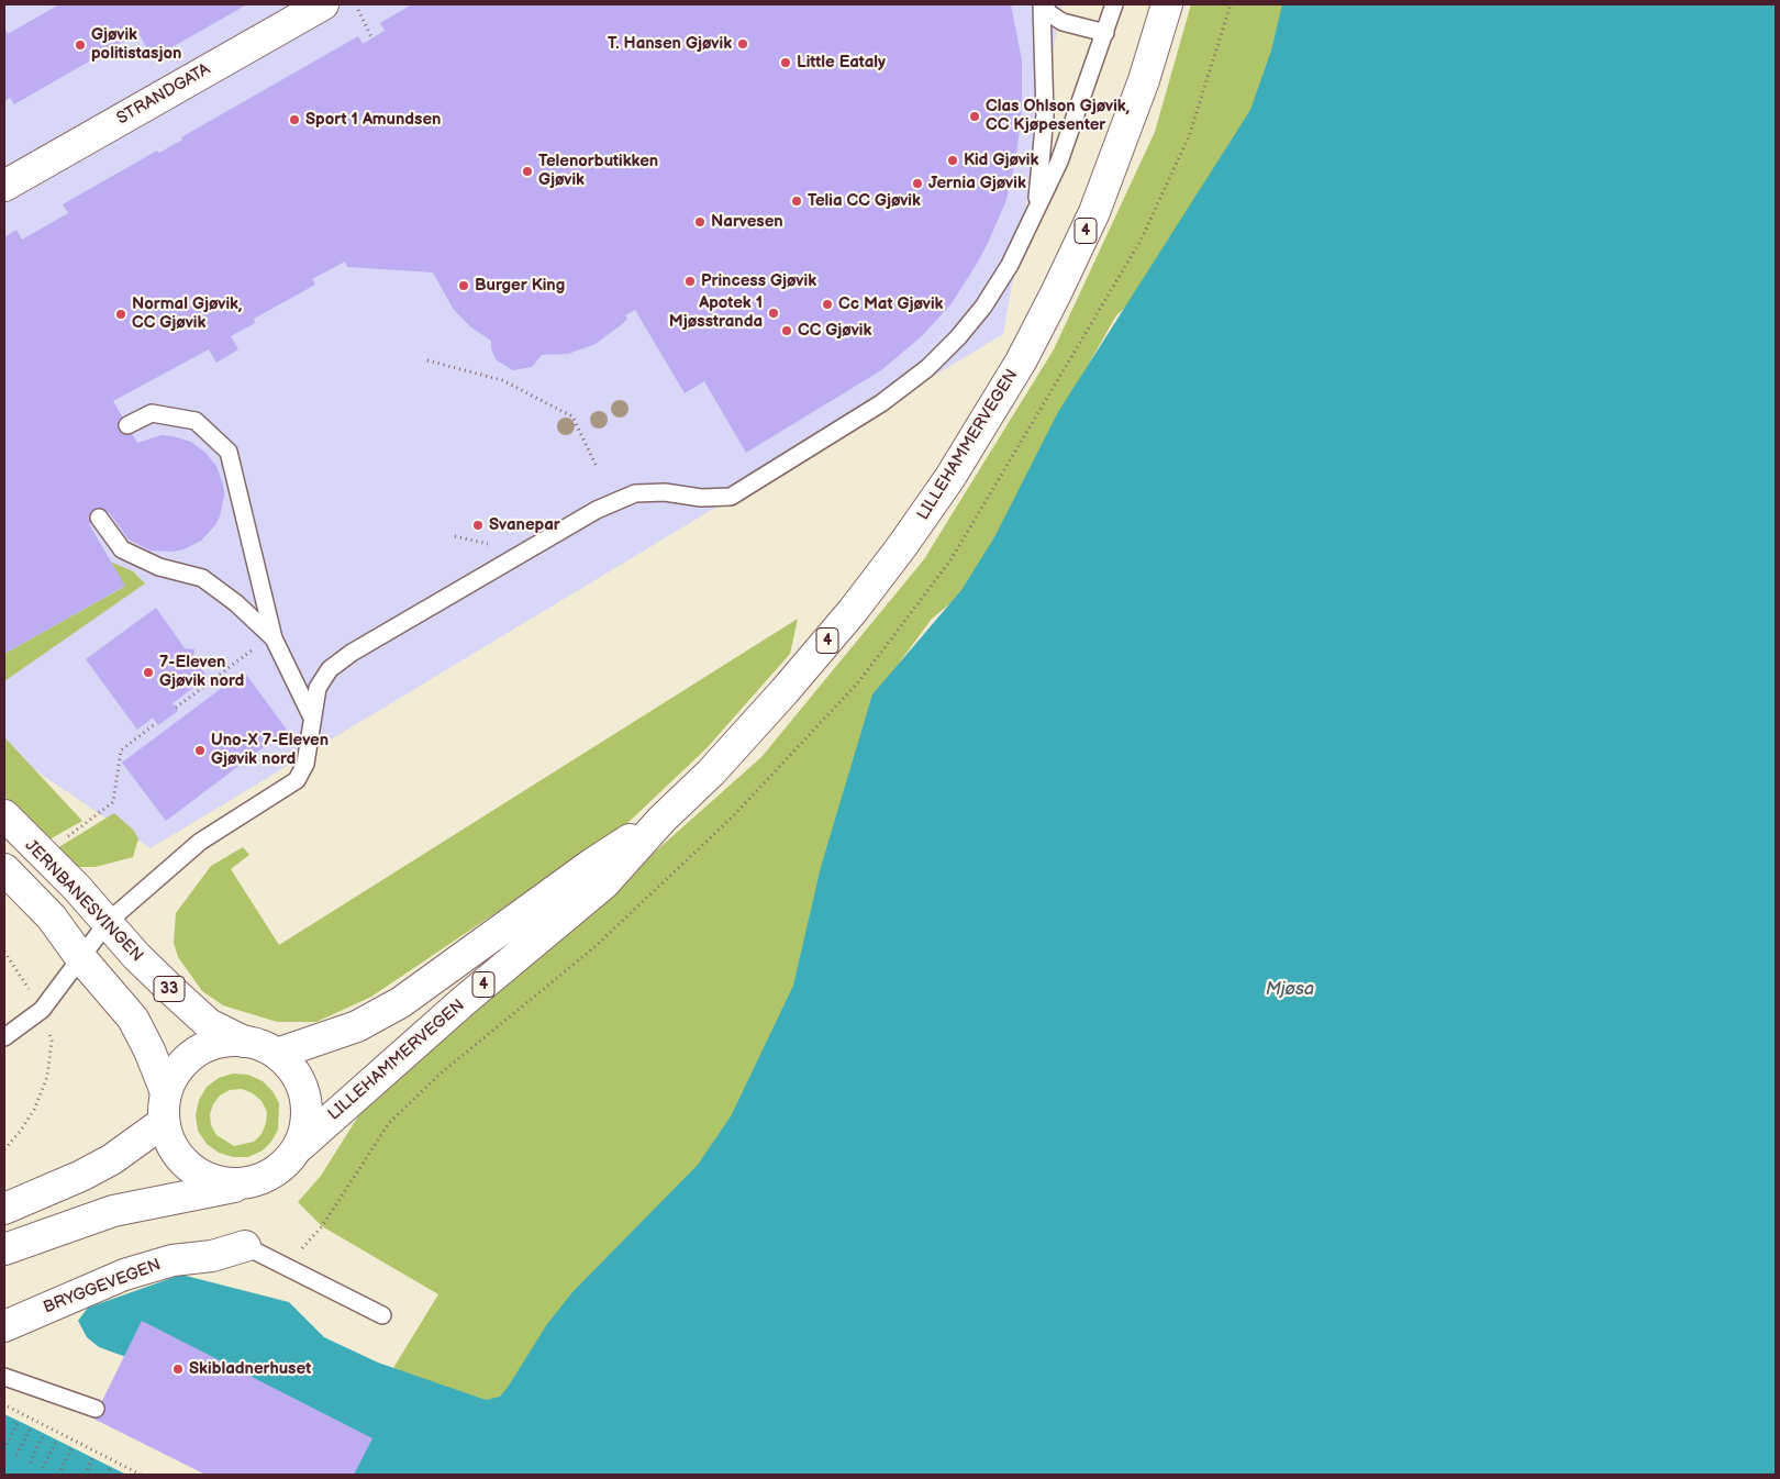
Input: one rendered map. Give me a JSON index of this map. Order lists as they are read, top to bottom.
{
  "streets": {
    "main road": [
      "STRANDGATA",
      "4",
      "LILLEHAMMERVEGEN",
      "JERNBANESVINGEN",
      "33",
      "BRYGGEVEGEN"
    ]
  },
  "crossings": [
    ["4", "LILLEHAMMERVEGEN"],
    ["4", "JERNBANESVINGEN"],
    ["LILLEHAMMERVEGEN", "JERNBANESVINGEN"]
  ],
  "water": ["Mjøsa"],
  "places": [
    "T. Hansen Gjøvik",
    "Gjøvik politistasjon",
    "Little Eataly",
    "Clas Ohlson Gjøvik, CC Kjøpesenter",
    "Sport 1 Amundsen",
    "Kid Gjøvik",
    "Telenorbutikken Gjøvik",
    "Jernia Gjøvik",
    "Telia CC Gjøvik",
    "Narvesen",
    "Princess Gjøvik",
    "Burger King",
    "Cc Mat Gjøvik",
    "Apotek 1 Mjøsstranda",
    "Normal Gjøvik, CC Gjøvik",
    "CC Gjøvik",
    "Svanepar",
    "7-Eleven Gjøvik nord",
    "Uno-X 7-Eleven Gjøvik nord",
    "Skibladnerhuset"
  ]
}
